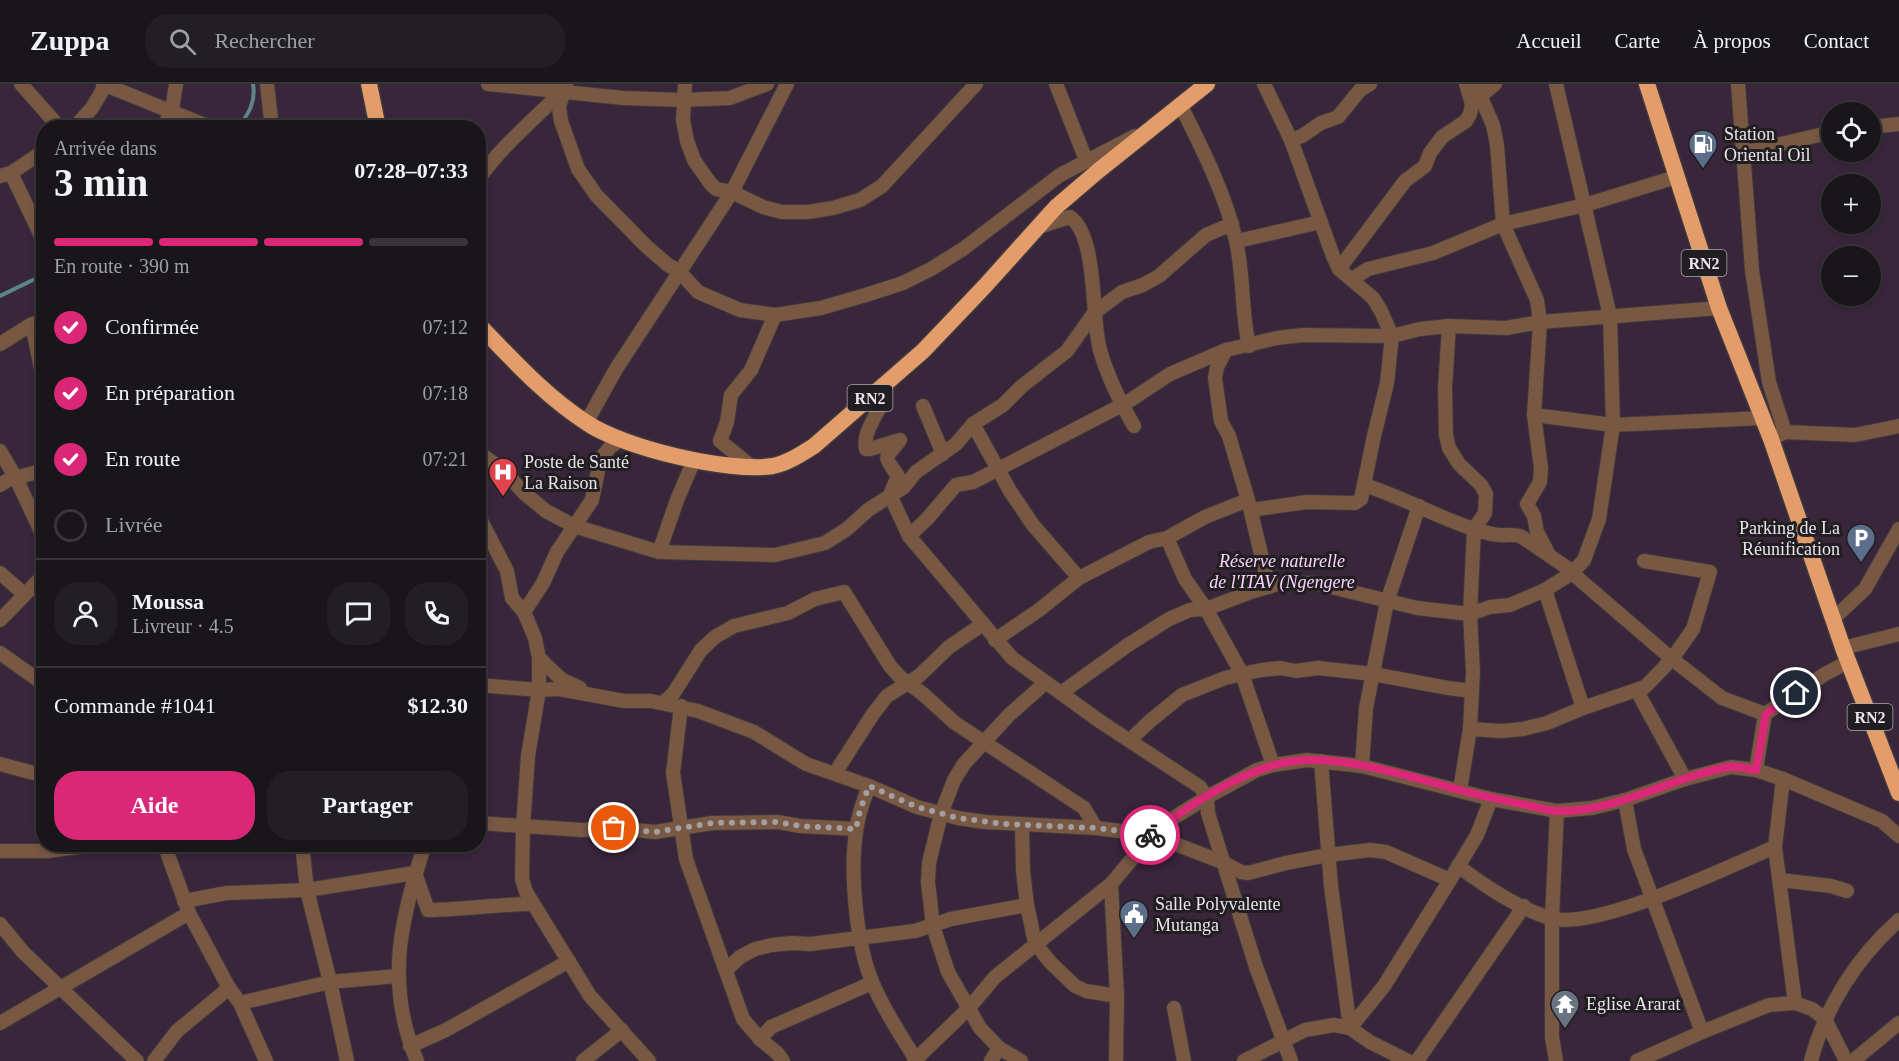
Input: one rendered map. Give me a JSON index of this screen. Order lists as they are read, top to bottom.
{
  "streets": {
    "highway": ["RN2"]
  },
  "parks": ["Réserve naturelle de l'ITAV (Ngengere"],
  "places": {
    "fuel station": ["Station Oriental Oil"],
    "hospital": ["Poste de Santé La Raison"],
    "parking": ["Parking de La Réunification"],
    "public building": ["Salle Polyvalente Mutanga"],
    "temple": ["Eglise Ararat"]
  },
  "page": {
    "header": "Zuppa",
    "search": "Rechercher",
    "nav": [
      "Accueil",
      "Carte",
      "À propos",
      "Contact"
    ],
    "map_buttons": ["+", "−"],
    "heading": ["3 min", "Arrivée dans", "07:28–07:33"],
    "panel": [
      "Moussa",
      "Livreur · 4.5",
      "Commande #1041",
      "$12.30"
    ],
    "bar": "En route · 390 m",
    "list": [
      ["Confirmée", "07:12"],
      ["En préparation", "07:18"],
      ["En route", "07:21"],
      "Livrée"
    ],
    "buttons": ["Aide", "Partager"]
  }
}
